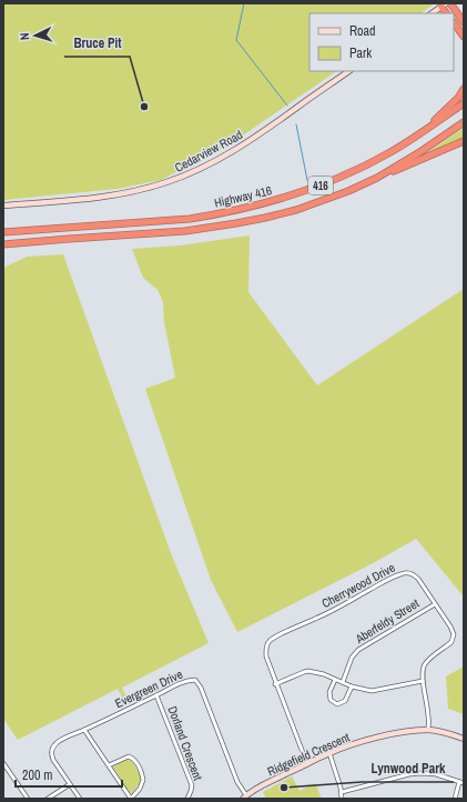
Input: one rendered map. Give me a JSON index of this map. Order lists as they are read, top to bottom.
{
  "streets": {
    "highway": ["416", "Highway 416"],
    "main road": ["Cedarview Road", "Ridgefield Crescent"],
    "street": [
      "Cherrywood Drive",
      "Aberfeldy Street",
      "Evergreen Drive",
      "Dorland Crescent"
    ]
  },
  "crossings": [
    ["Cherrywood Drive", "Aberfeldy Street"],
    ["Cherrywood Drive", "Ridgefield Crescent"],
    ["Evergreen Drive", "Dorland Crescent"],
    ["Evergreen Drive", "Ridgefield Crescent"]
  ],
  "places": ["Bruce Pit", "Lynwood Park"],
  "legend": ["Road", "Park"],
  "scale_bar": "200 m",
  "north": "left"
}
